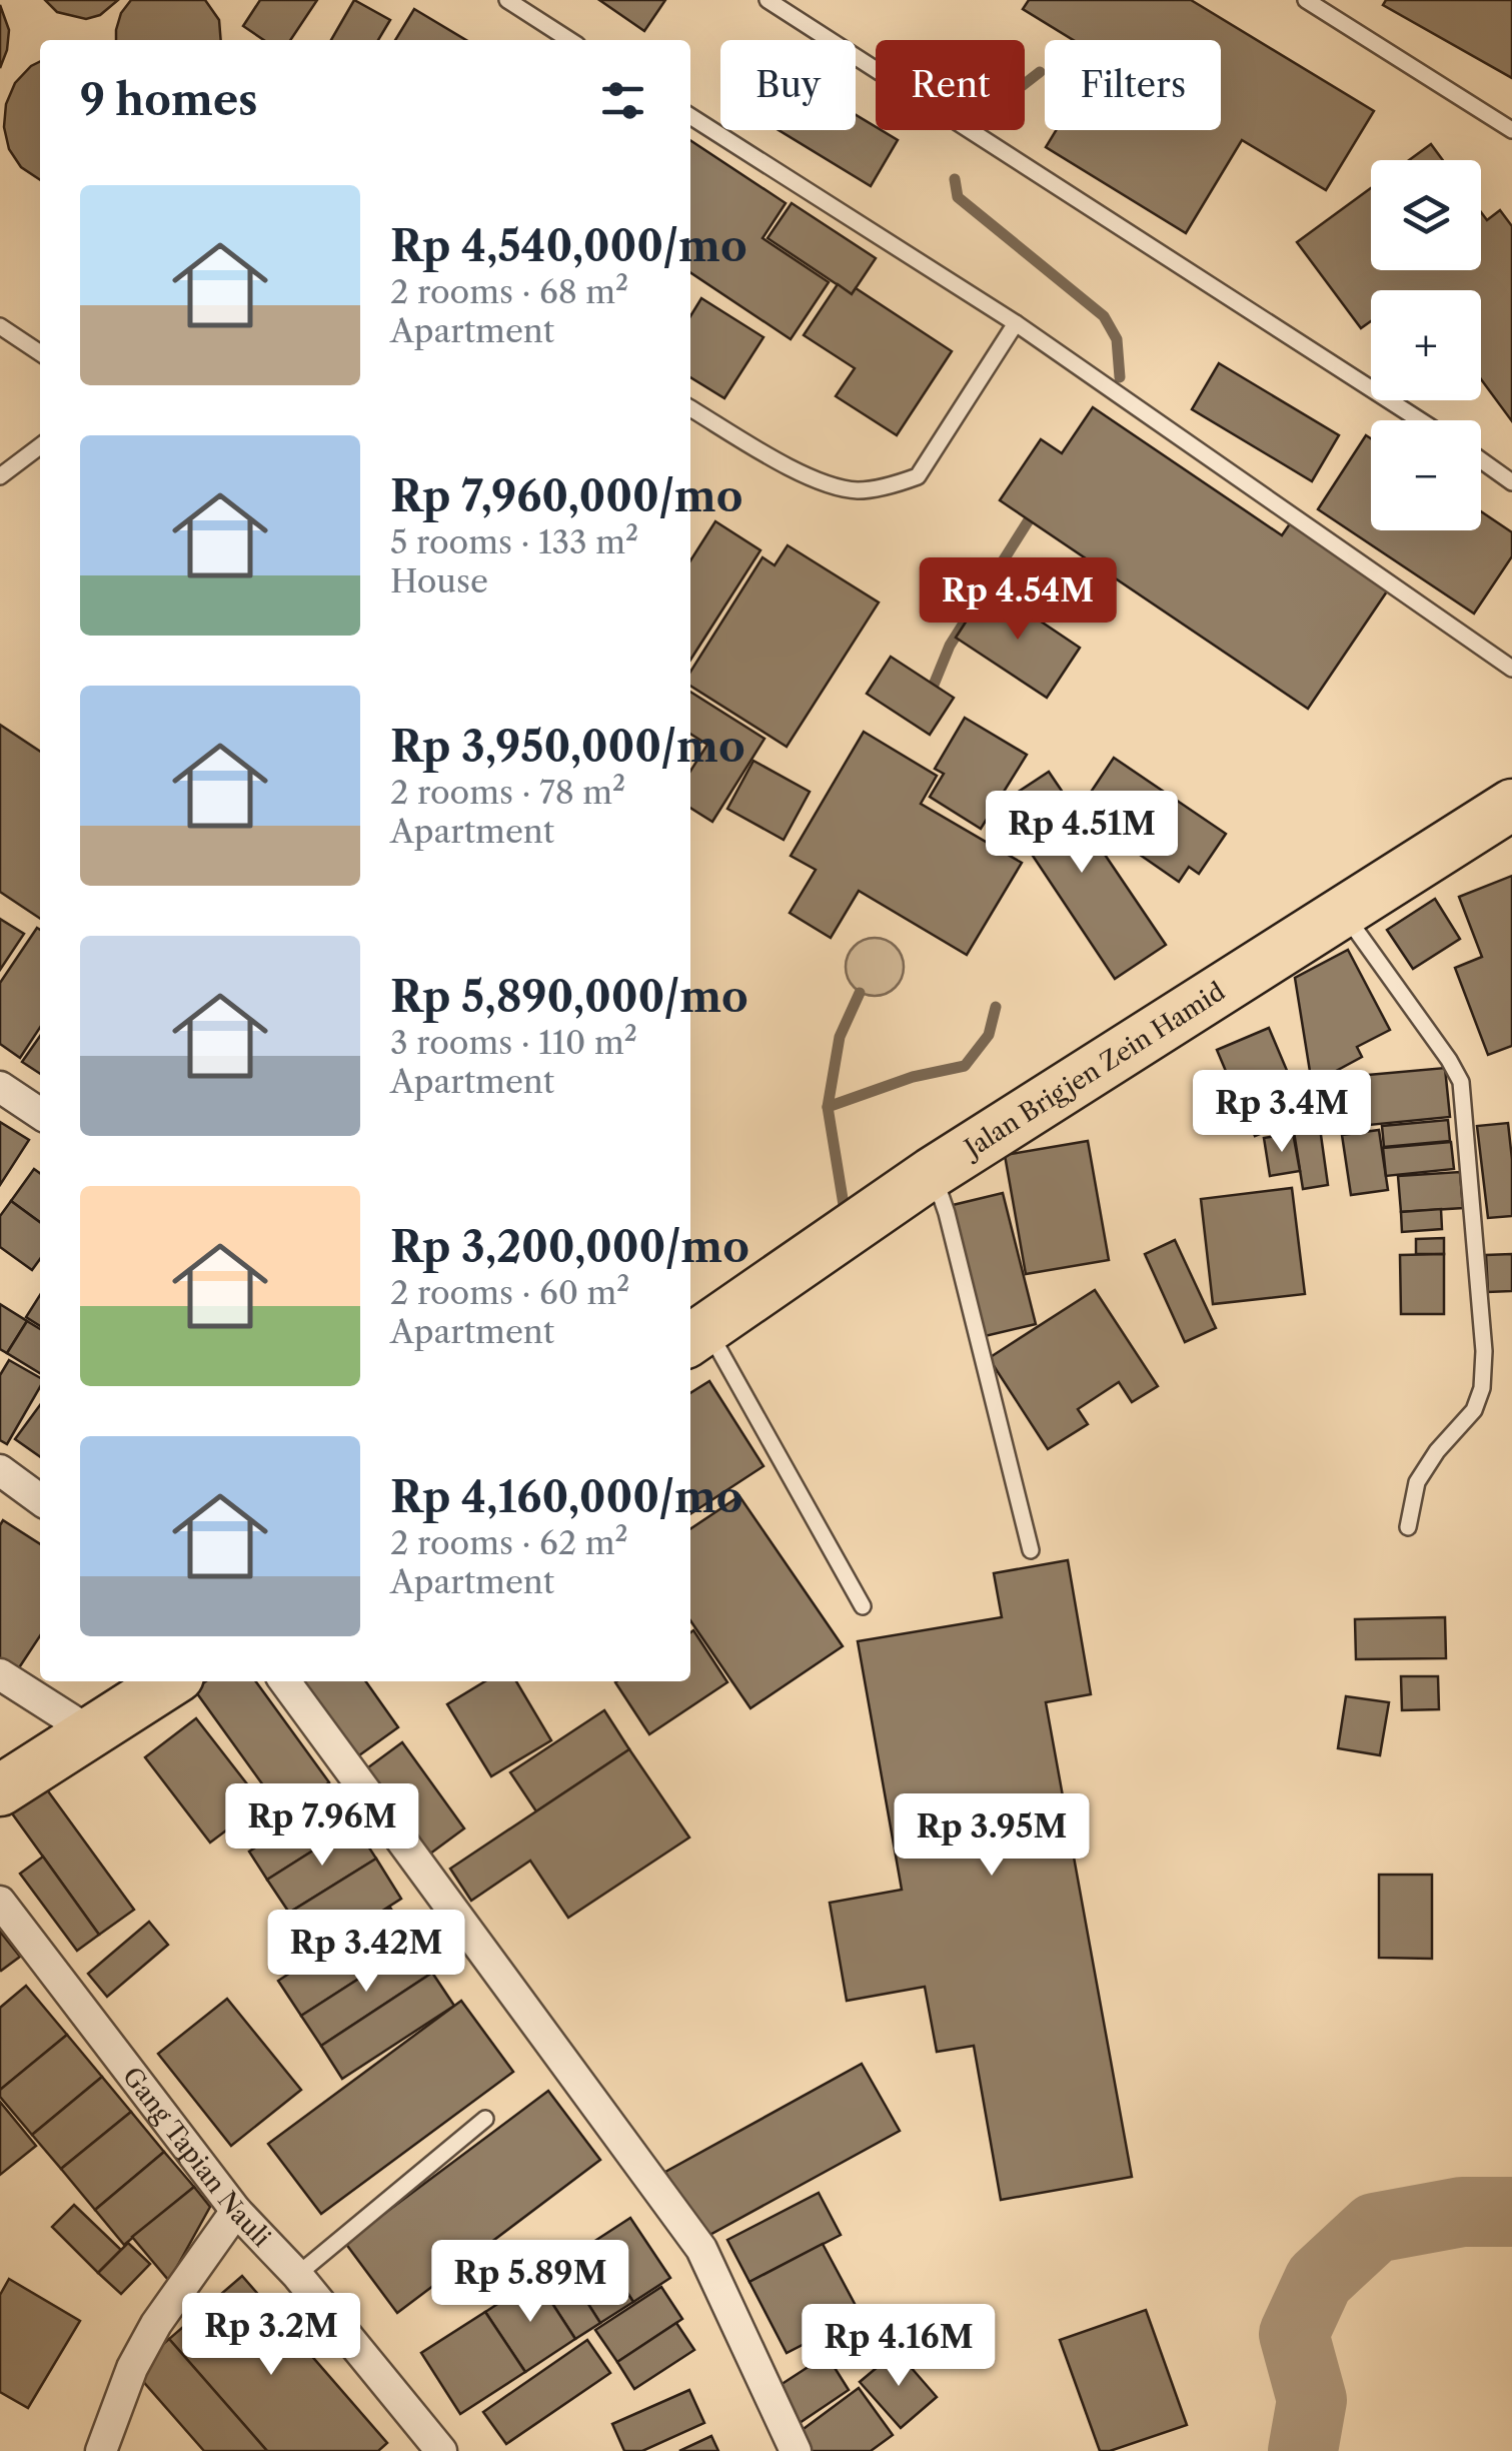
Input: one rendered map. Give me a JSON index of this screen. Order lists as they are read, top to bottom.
{
  "streets": {
    "main road": ["Jalan Brigjen Zein Hamid"],
    "street": ["Gang Tapian Nauli"]
  },
  "page": {
    "chip": ["Buy", "Rent", "Filters"],
    "heading": "9 homes",
    "map_buttons": ["+", "−"],
    "list": [
      {
        "name": "Rp 4,540,000/mo",
        "note": "2 rooms · 68 m² · Apartment"
      },
      {
        "name": "Rp 7,960,000/mo",
        "note": "5 rooms · 133 m² · House"
      },
      {
        "name": "Rp 3,950,000/mo",
        "note": "2 rooms · 78 m² · Apartment"
      },
      {
        "name": "Rp 5,890,000/mo",
        "note": "3 rooms · 110 m² · Apartment"
      },
      {
        "name": "Rp 3,200,000/mo",
        "note": "2 rooms · 60 m² · Apartment"
      },
      {
        "name": "Rp 4,160,000/mo",
        "note": "2 rooms · 62 m² · Apartment"
      }
    ],
    "price": [
      "Rp 4.54M",
      "Rp 4.51M",
      "Rp 3.4M",
      "Rp 7.96M",
      "Rp 3.95M",
      "Rp 3.42M",
      "Rp 5.89M",
      "Rp 3.2M",
      "Rp 4.16M"
    ]
  }
}
